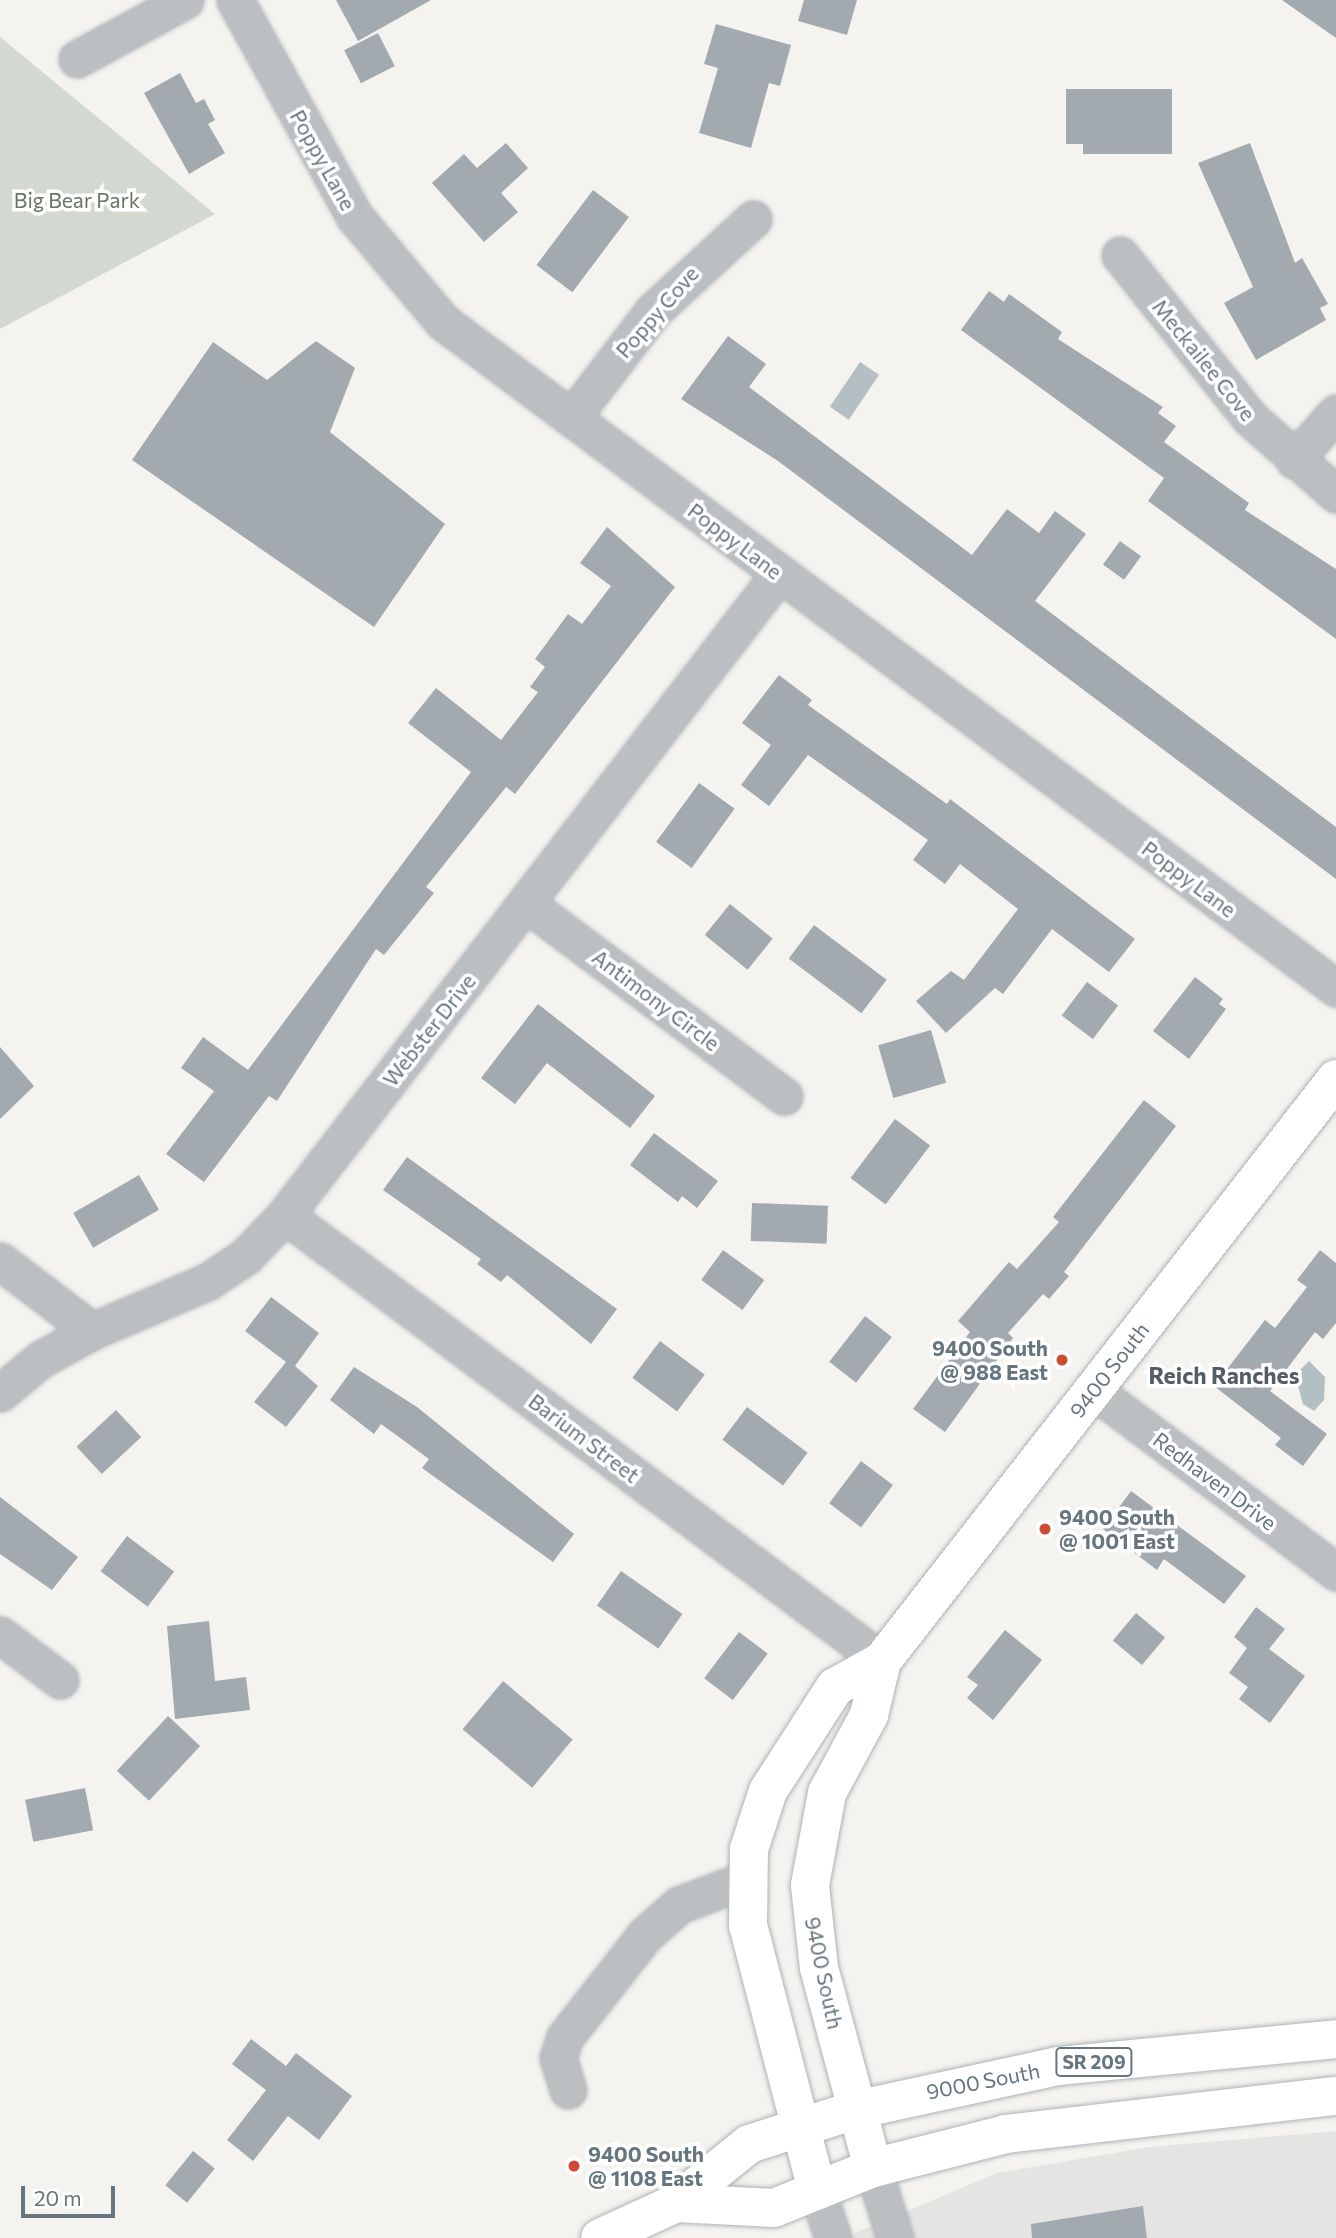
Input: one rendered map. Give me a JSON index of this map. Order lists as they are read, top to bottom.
{
  "streets": {
    "main road": ["9400 South", "SR 209", "9000 South"],
    "street": [
      "Poppy Lane",
      "Poppy Cove",
      "Meckailee Cove",
      "Antimony Circle",
      "Webster Drive",
      "Barium Street",
      "Redhaven Drive"
    ]
  },
  "crossings": [
    ["Poppy Lane", "Poppy Cove"],
    ["Poppy Lane", "Webster Drive"],
    ["Antimony Circle", "Webster Drive"],
    ["Webster Drive", "Barium Street"],
    ["9400 South", "Barium Street"],
    ["9400 South", "Redhaven Drive"],
    ["9400 South", "SR 209"],
    ["9400 South", "9000 South"],
    ["SR 209", "9000 South"]
  ],
  "districts": ["Reich Ranches"],
  "parks": ["Big Bear Park"],
  "places": ["9400 South @ 988 East", "9400 South @ 1001 East", "9400 South @ 1108 East"],
  "scale_bar": "20 m"
}
